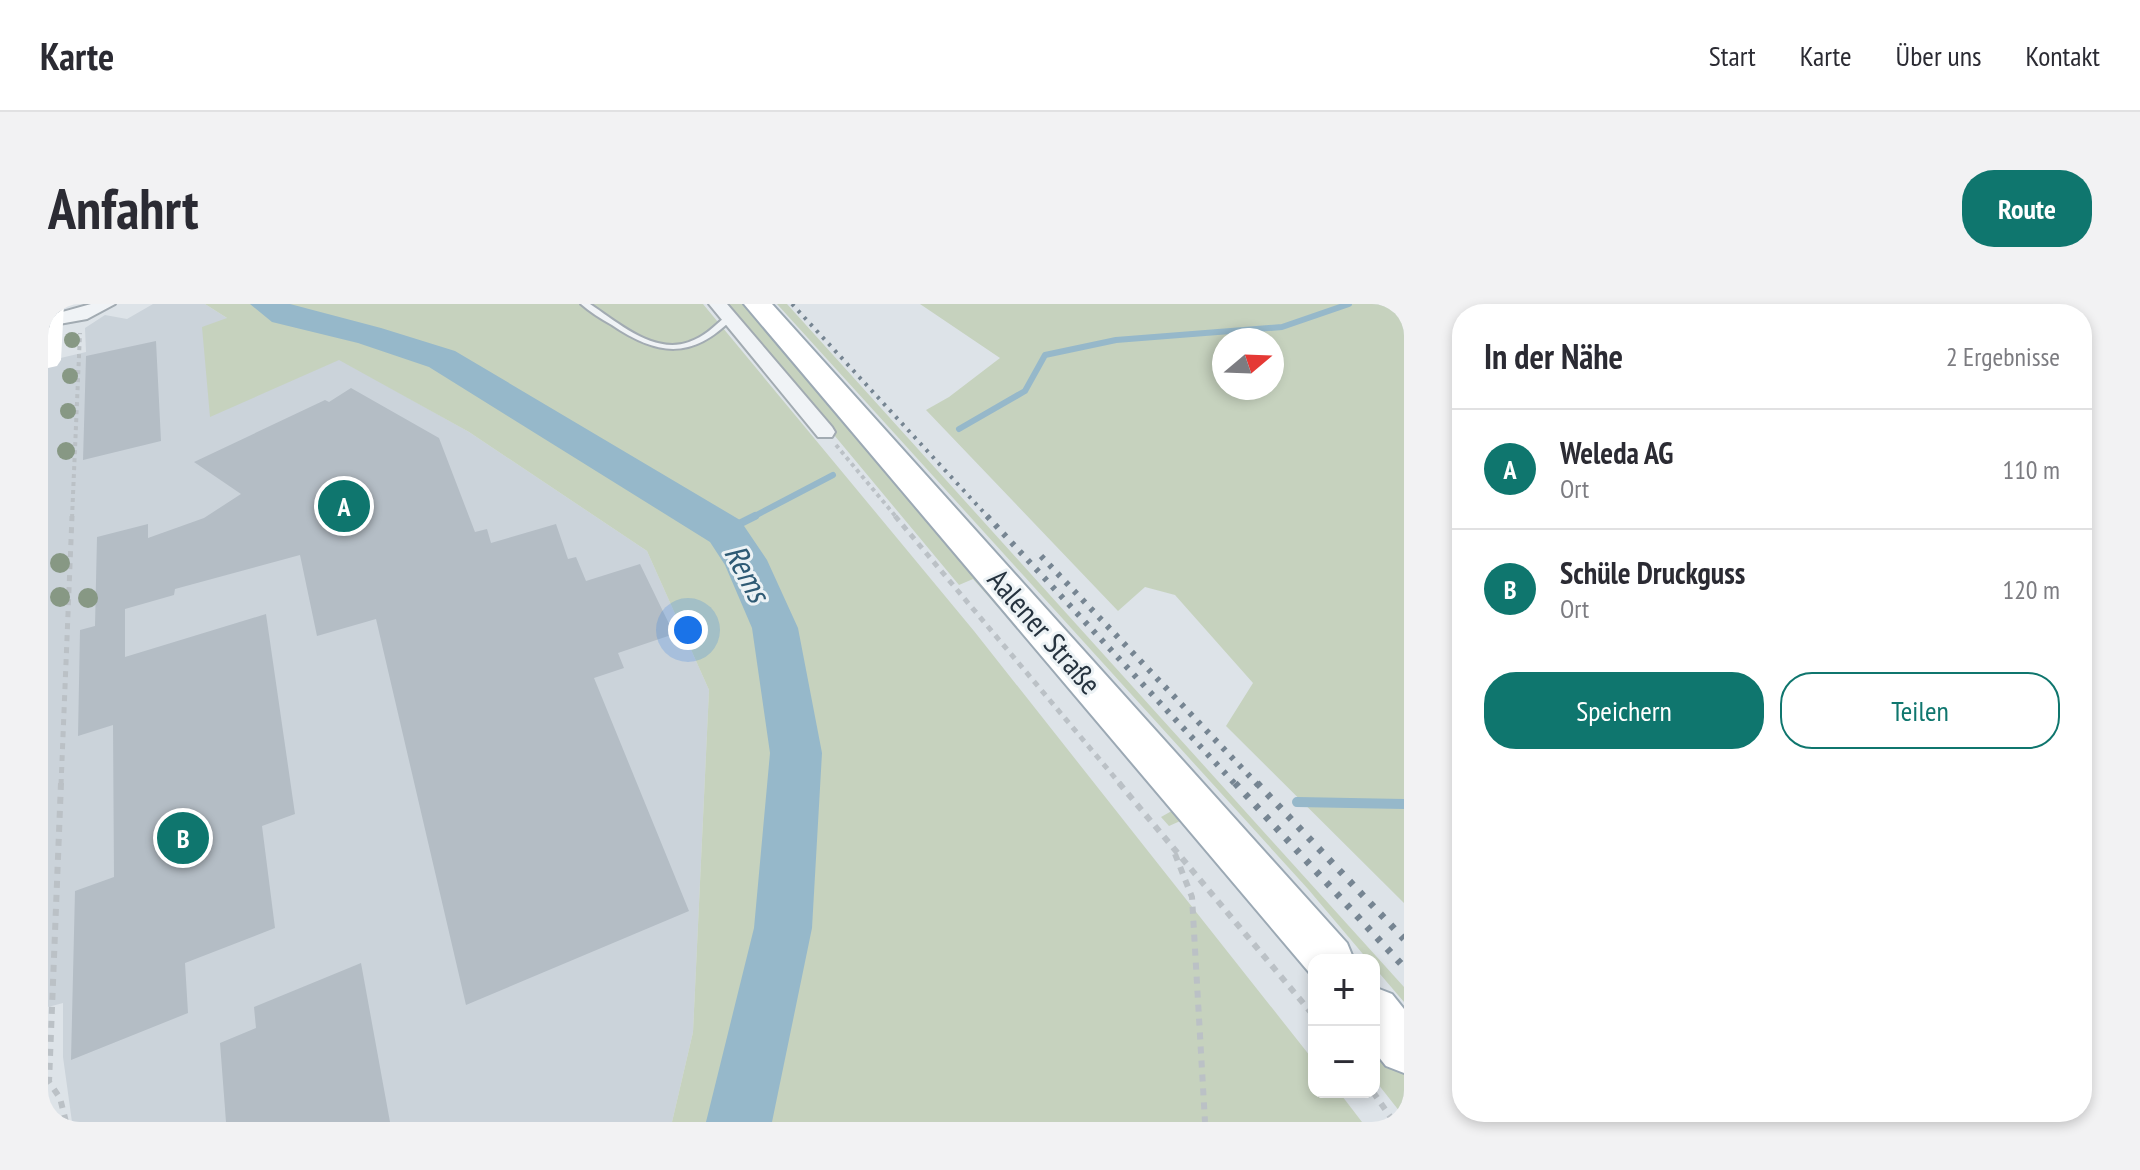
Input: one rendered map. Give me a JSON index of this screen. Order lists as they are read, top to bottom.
{
  "streets": {
    "main road": ["Aalener Straße"]
  },
  "water": ["Rems"],
  "north": "right",
  "page": {
    "header": "Karte",
    "nav": [
      "Start",
      "Karte",
      "Über uns",
      "Kontakt"
    ],
    "buttons": [
      "Route",
      ["Speichern", "Teilen"]
    ],
    "title": "Anfahrt",
    "heading": ["In der Nähe", "2 Ergebnisse"],
    "list": [
      {
        "mark": "A",
        "name": "Weleda AG",
        "note": "Ort",
        "value": "110 m"
      },
      {
        "mark": "B",
        "name": "Schüle Druckguss",
        "note": "Ort",
        "value": "120 m"
      }
    ],
    "pins": ["A", "B"],
    "map_buttons": ["+", "−"]
  }
}
